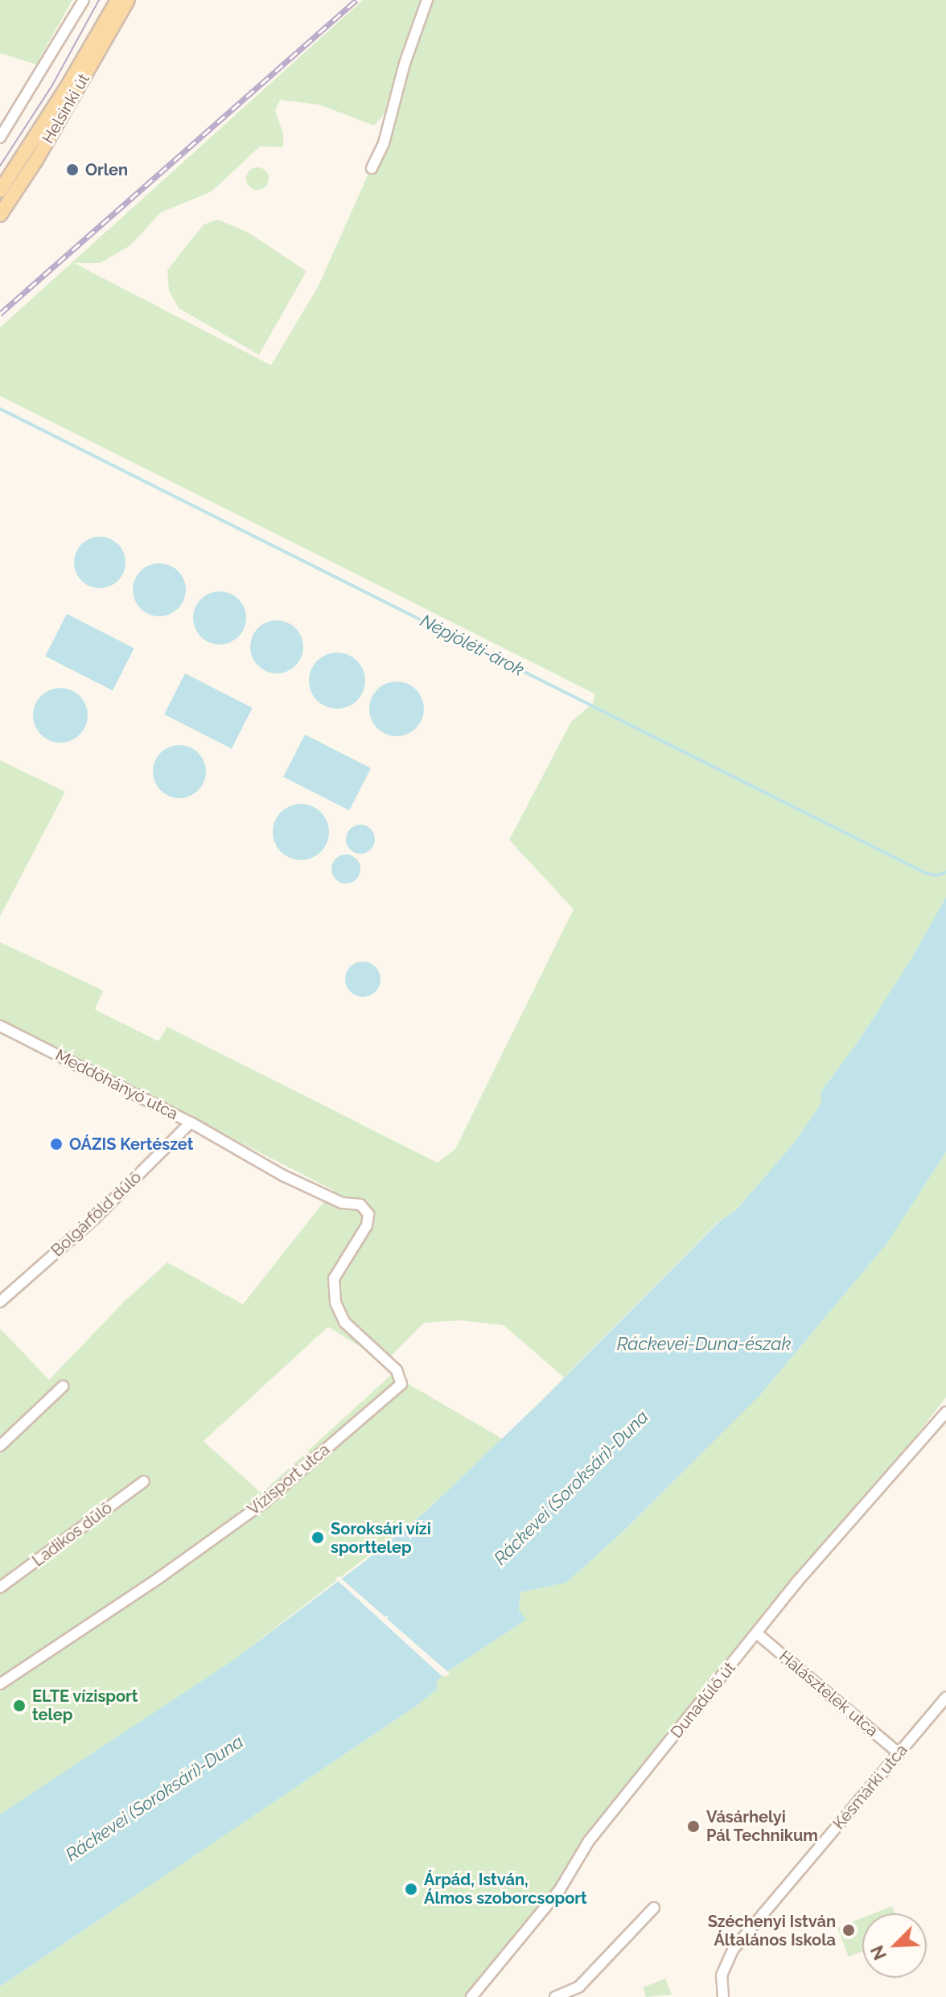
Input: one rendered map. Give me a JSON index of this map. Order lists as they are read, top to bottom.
{
  "streets": {
    "main road": ["Helsinki út"],
    "street": [
      "Meddőhányó utca",
      "Bolgárföld dűlő",
      "Vízisport utca",
      "Ladikos dűlő",
      "Halásztelek utca",
      "Dunadűlő út",
      "Késmárki utca"
    ]
  },
  "crossings": [
    ["Meddőhányó utca", "Bolgárföld dűlő"],
    ["Meddőhányó utca", "Vízisport utca"],
    ["Halásztelek utca", "Dunadűlő út"],
    ["Halásztelek utca", "Késmárki utca"]
  ],
  "water": ["Népjóléti-árok", "Ráckevei-Duna-észak", "Ráckevei (Soroksári)-Duna"],
  "places": [
    "Orlen",
    "OÁZIS Kertészet",
    "Soroksári vízi sporttelep",
    "ELTE vízisport telep",
    "Vásárhelyi Pál Technikum",
    "Árpád, István, Álmos szoborcsoport",
    "Széchenyi István Általános Iskola"
  ],
  "north": "bottom left"
}
